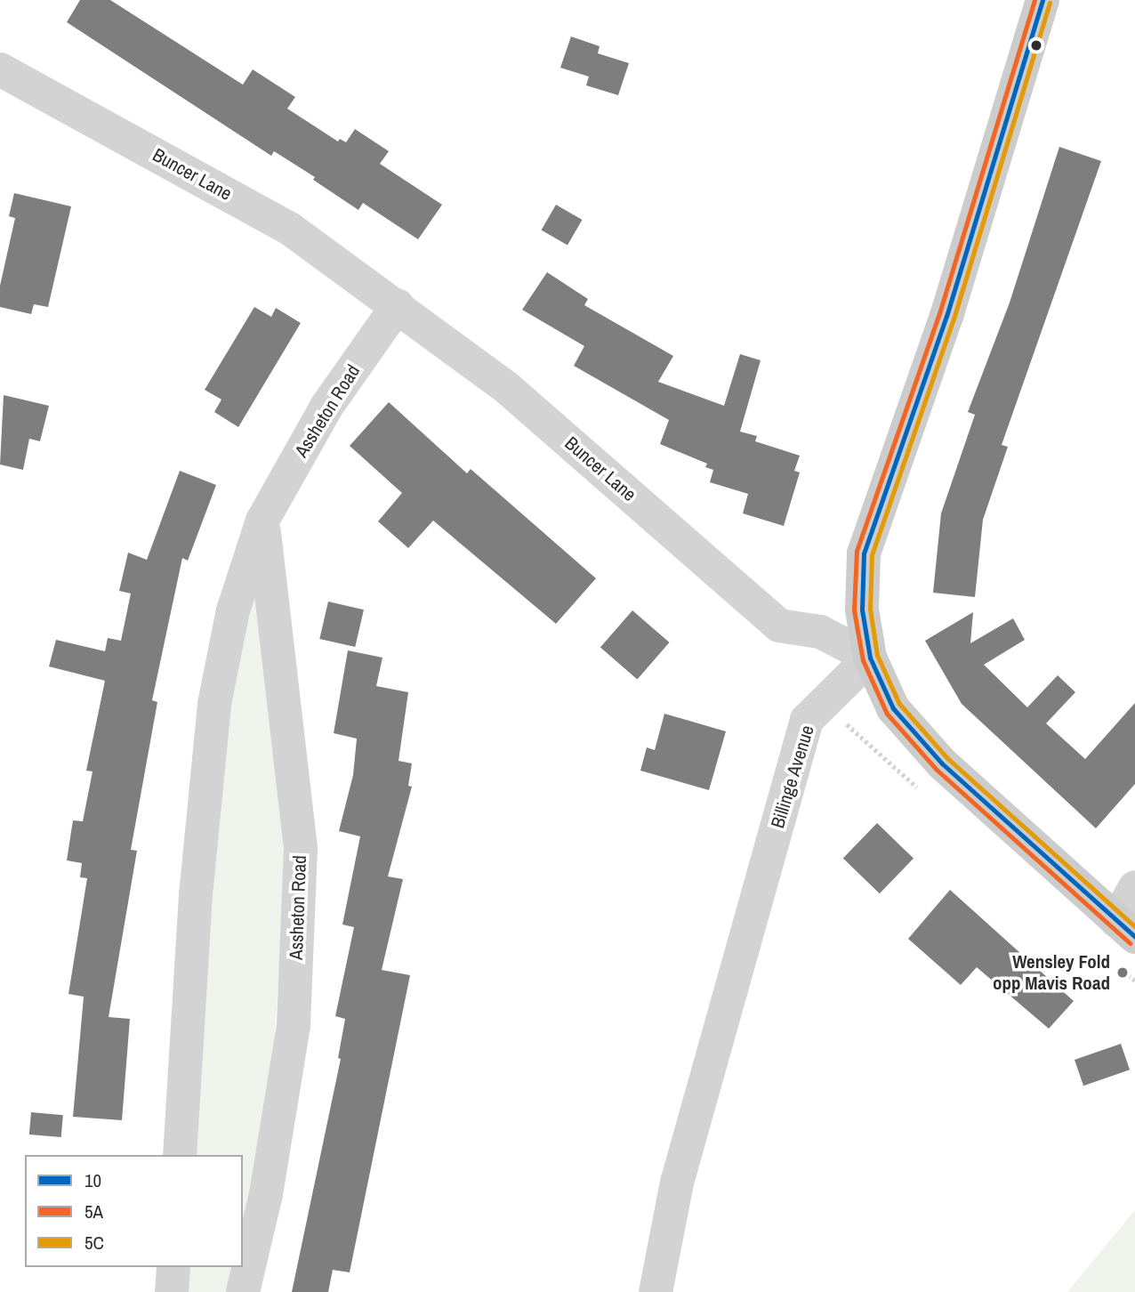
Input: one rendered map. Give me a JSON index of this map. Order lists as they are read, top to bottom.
{
  "streets": {
    "street": ["Buncer Lane", "Assheton Road", "Billinge Avenue"]
  },
  "crossings": [
    ["Buncer Lane", "Assheton Road"],
    ["Buncer Lane", "Billinge Avenue"]
  ],
  "places": ["Wensley Fold opp Mavis Road"],
  "lines": ["transit line 10", "transit line 5A", "transit line 5C"],
  "legend": ["10", "5A", "5C"]
}
